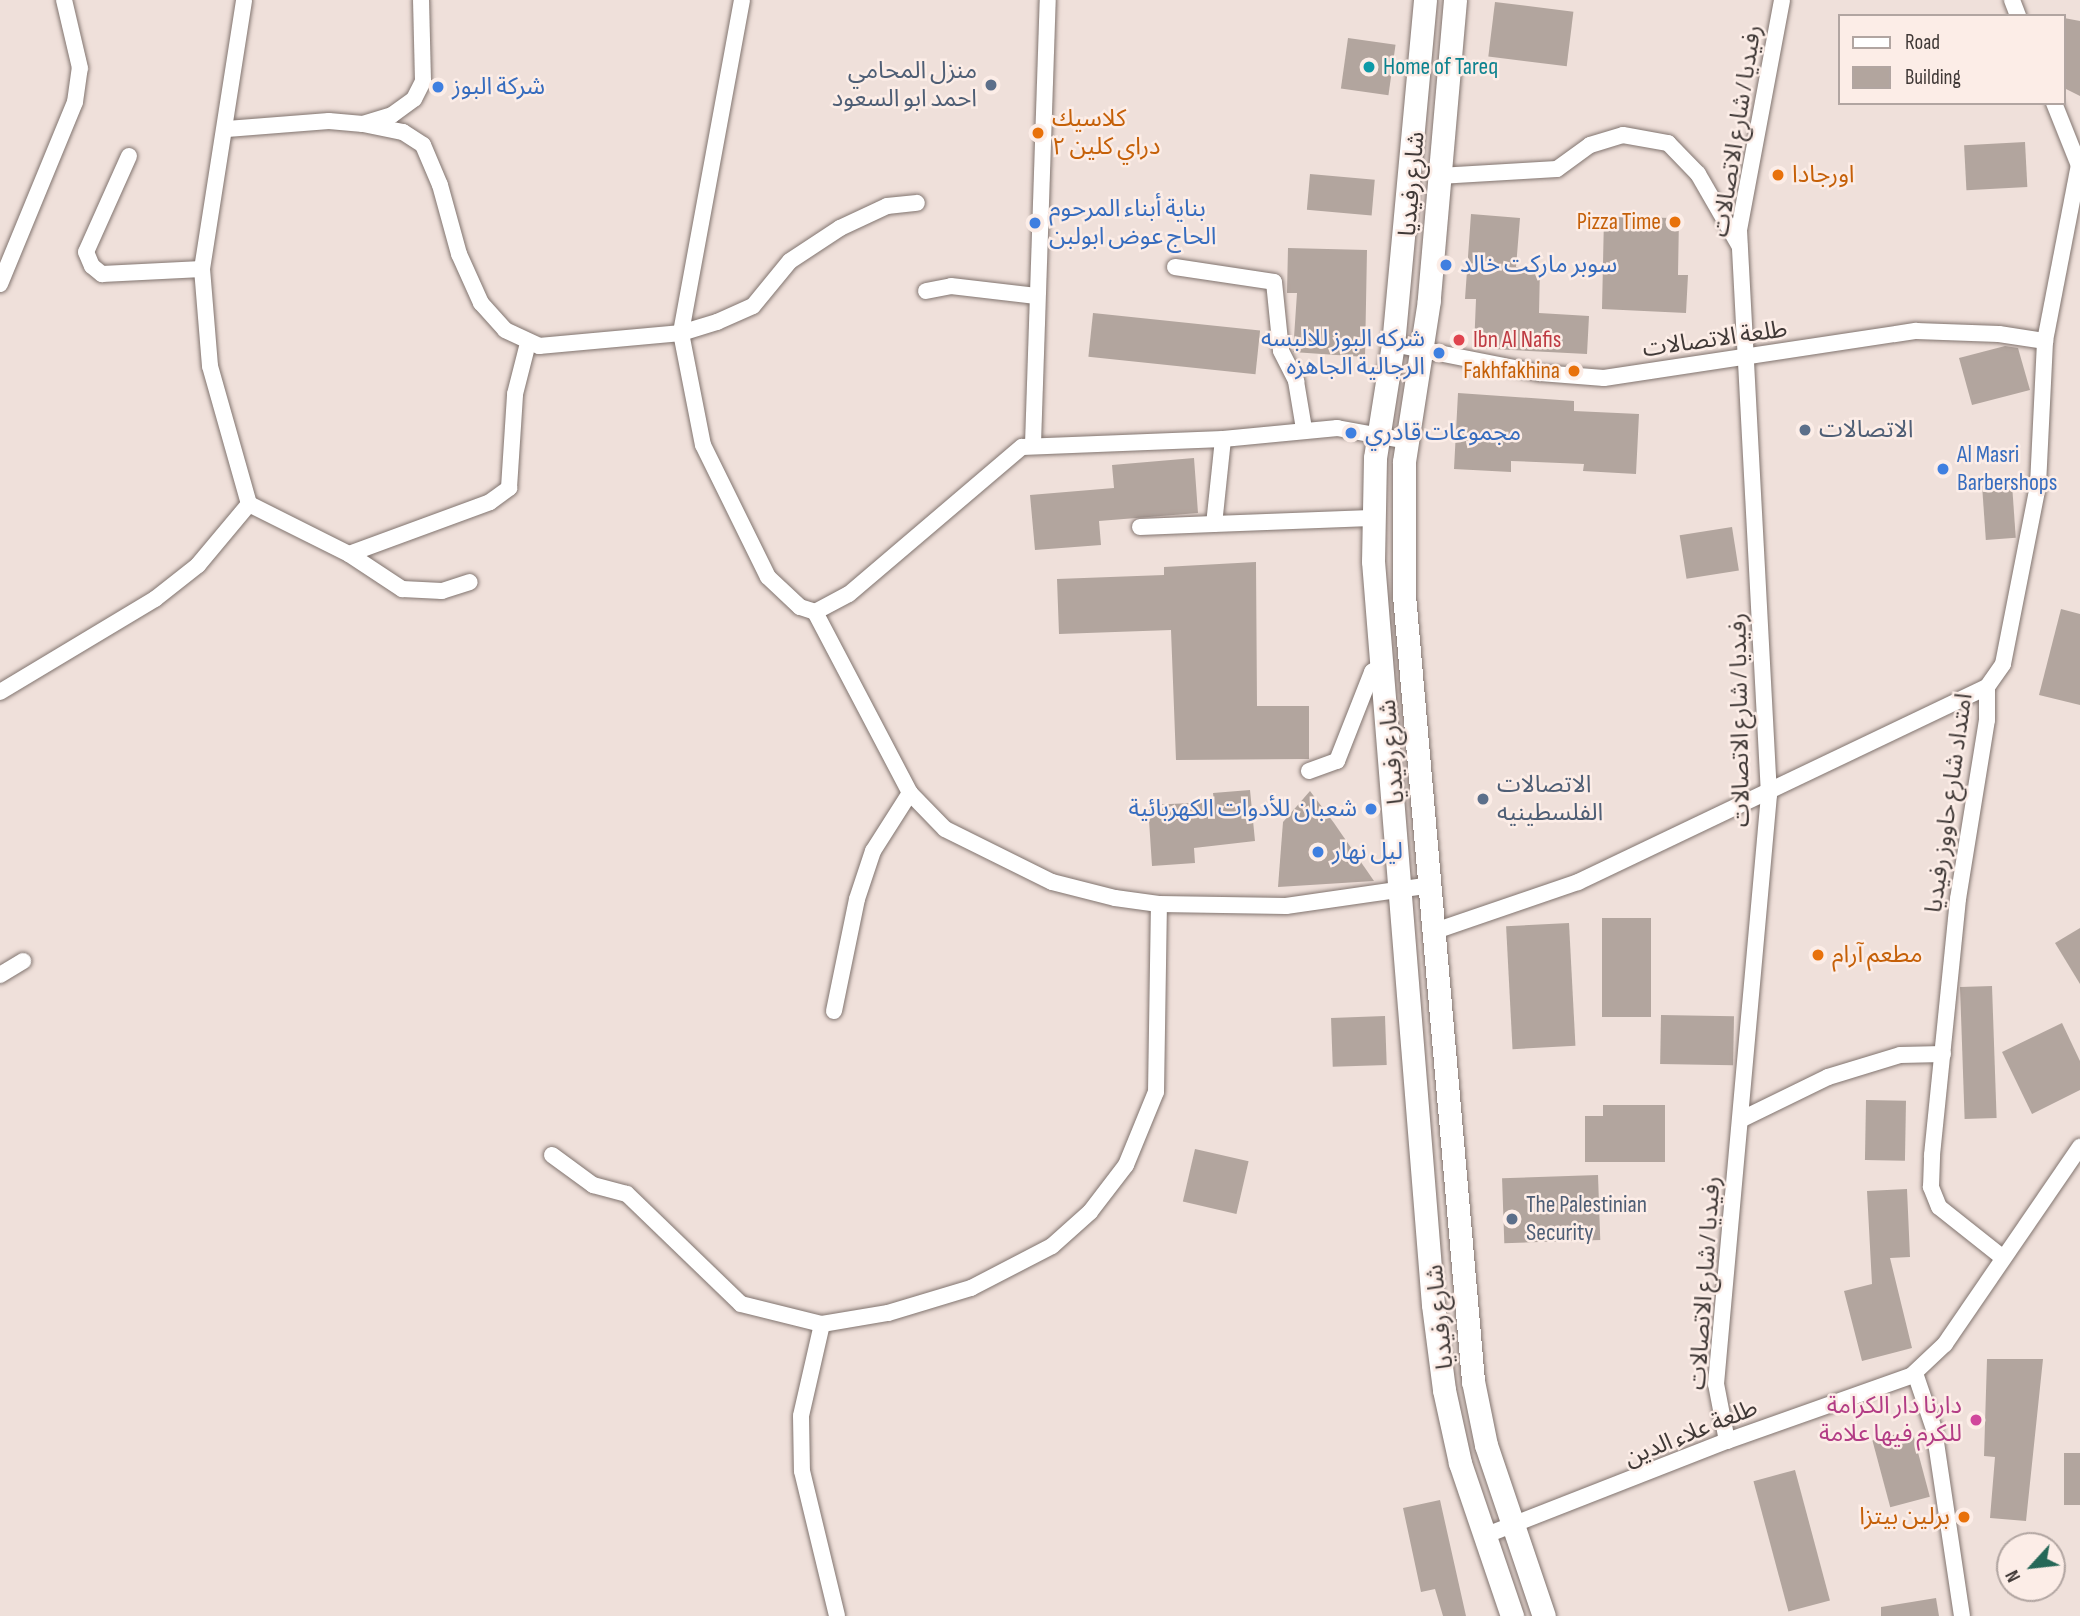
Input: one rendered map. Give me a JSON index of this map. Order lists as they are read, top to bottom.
{
  "streets": {
    "main road": ["شارع رفيديا"],
    "street": [
      "رفيديا / شارع الاتصالات",
      "طلعة الاتصالات",
      "امتداد شارع حاووز رفيديا",
      "طلعة علاء الدين"
    ]
  },
  "crossings": [
    ["رفيديا / شارع الاتصالات", "طلعة الاتصالات"],
    ["رفيديا / شارع الاتصالات", "طلعة علاء الدين"],
    ["شارع رفيديا", "طلعة الاتصالات"],
    ["شارع رفيديا", "طلعة علاء الدين"],
    ["طلعة الاتصالات", "امتداد شارع حاووز رفيديا"],
    ["امتداد شارع حاووز رفيديا", "طلعة علاء الدين"]
  ],
  "places": [
    "Home of Tareq",
    "منزل المحامي احمد ابو السعود",
    "شركة البوز",
    "كلاسيك دراي كلين ٢",
    "اورجادا",
    "Pizza Time",
    "بناية أبناء المرحوم الحاج عوض ابولبن",
    "سوبر مارکت خالد",
    "Ibn Al Nafis",
    "شركه البوز للالبسه الرجالية الجاهزه",
    "Fakhfakhina",
    "الاتصالات",
    "مجموعات قادري",
    "Al Masri Barbershops",
    "الاتصالات الفلسطينيه",
    "شعبان للأدوات الكهربائية",
    "ليل نهار",
    "مطعم آرام",
    "The Palestinian Security",
    "دارنا دار الكرامة للكرم فيها علامة",
    "برلين بيتزا"
  ],
  "legend": ["Road", "Building"],
  "north": "bottom left"
}
